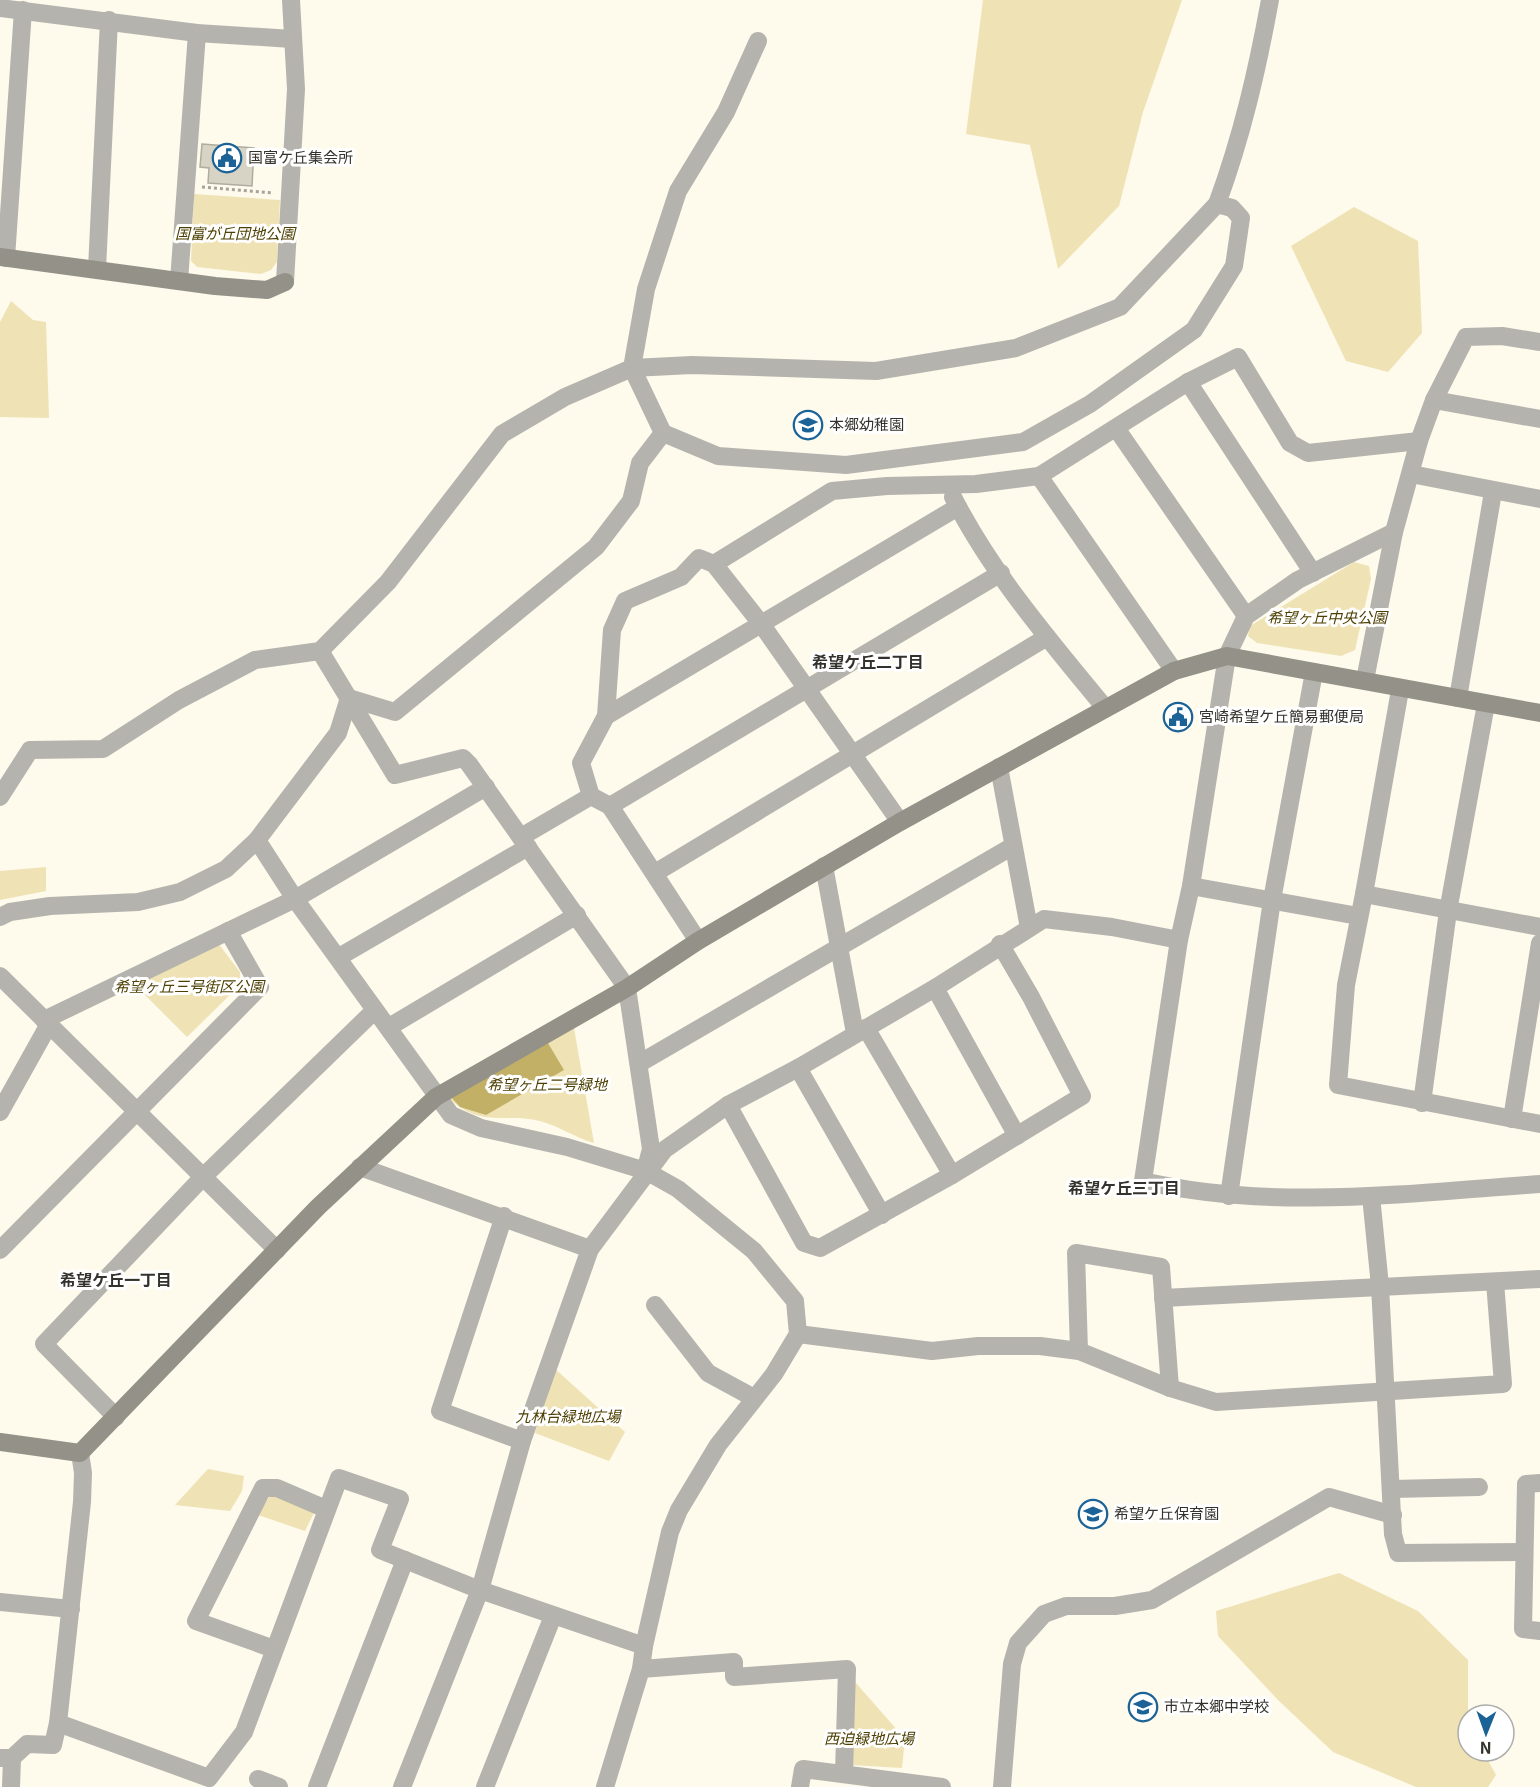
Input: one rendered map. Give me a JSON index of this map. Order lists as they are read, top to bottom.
{
  "districts": ["希望ケ丘二丁目", "希望ケ丘三丁目", "希望ケ丘一丁目"],
  "parks": [
    "国富が丘団地公園",
    "希望ヶ丘中央公園",
    "希望ヶ丘三号街区公園",
    "希望ヶ丘二号緑地",
    "九林台緑地広場",
    "西迫緑地広場"
  ],
  "places": {
    "public building": ["国富ケ丘集会所", "宮崎希望ケ丘簡易郵便局"],
    "school or university": ["本郷幼稚園", "希望ケ丘保育園", "市立本郷中学校"]
  },
  "north": "bottom"
}
